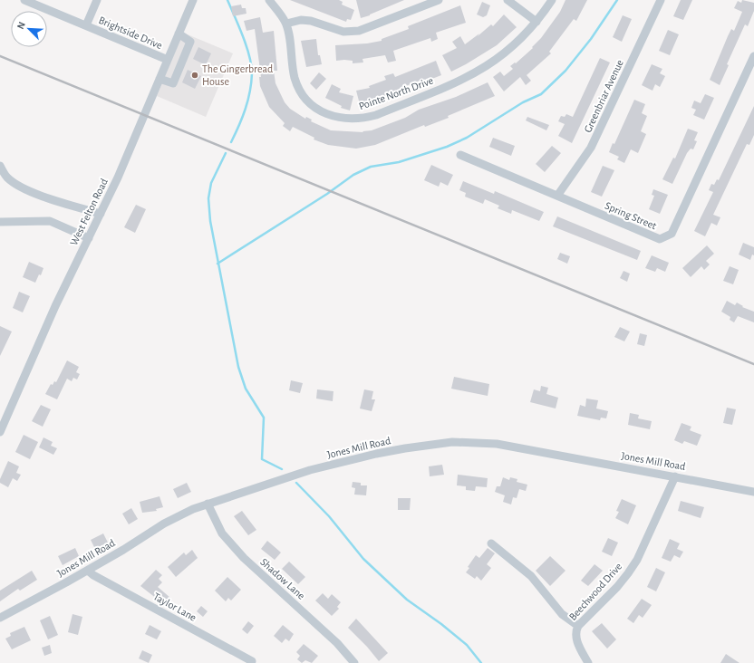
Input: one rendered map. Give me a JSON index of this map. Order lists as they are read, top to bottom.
{
  "streets": {
    "street": [
      "Brightside Drive",
      "Pointe North Drive",
      "Greenbriar Avenue",
      "West Felton Road",
      "Spring Street",
      "Jones Mill Road",
      "Shadow Lane",
      "Beechwood Drive",
      "Taylor Lane"
    ]
  },
  "crossings": [
    ["Brightside Drive", "West Felton Road"],
    ["Greenbriar Avenue", "Spring Street"],
    ["Jones Mill Road", "Shadow Lane"],
    ["Jones Mill Road", "Beechwood Drive"],
    ["Jones Mill Road", "Taylor Lane"]
  ],
  "places": ["The Gingerbread House"],
  "north": "top left"
}
